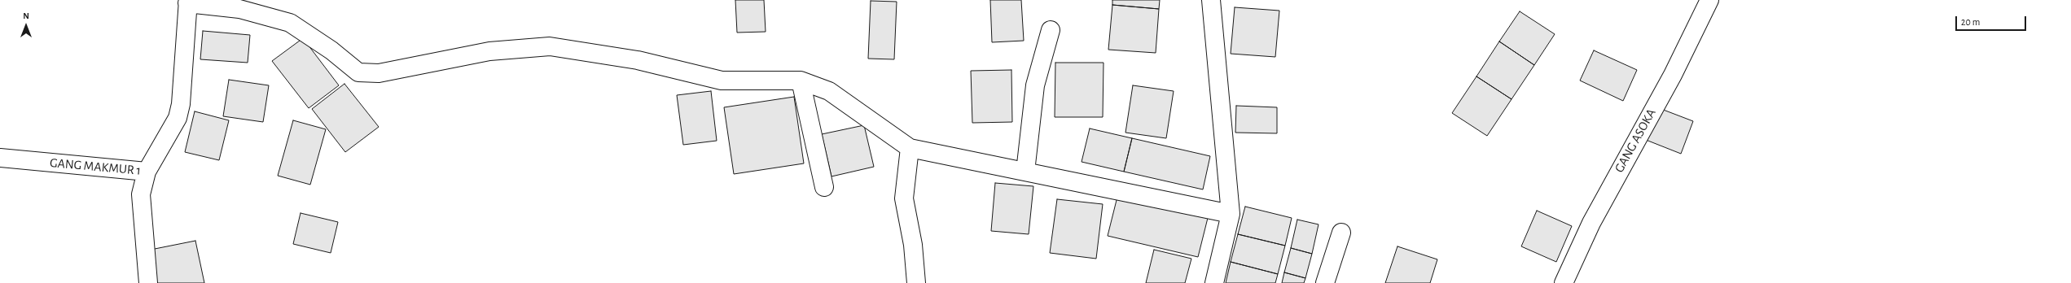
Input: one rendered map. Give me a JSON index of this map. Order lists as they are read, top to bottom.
{
  "streets": {
    "street": ["GANG ASOKA", "GANG MAKMUR 1"]
  },
  "scale_bar": "20 m",
  "north": "top"
}
